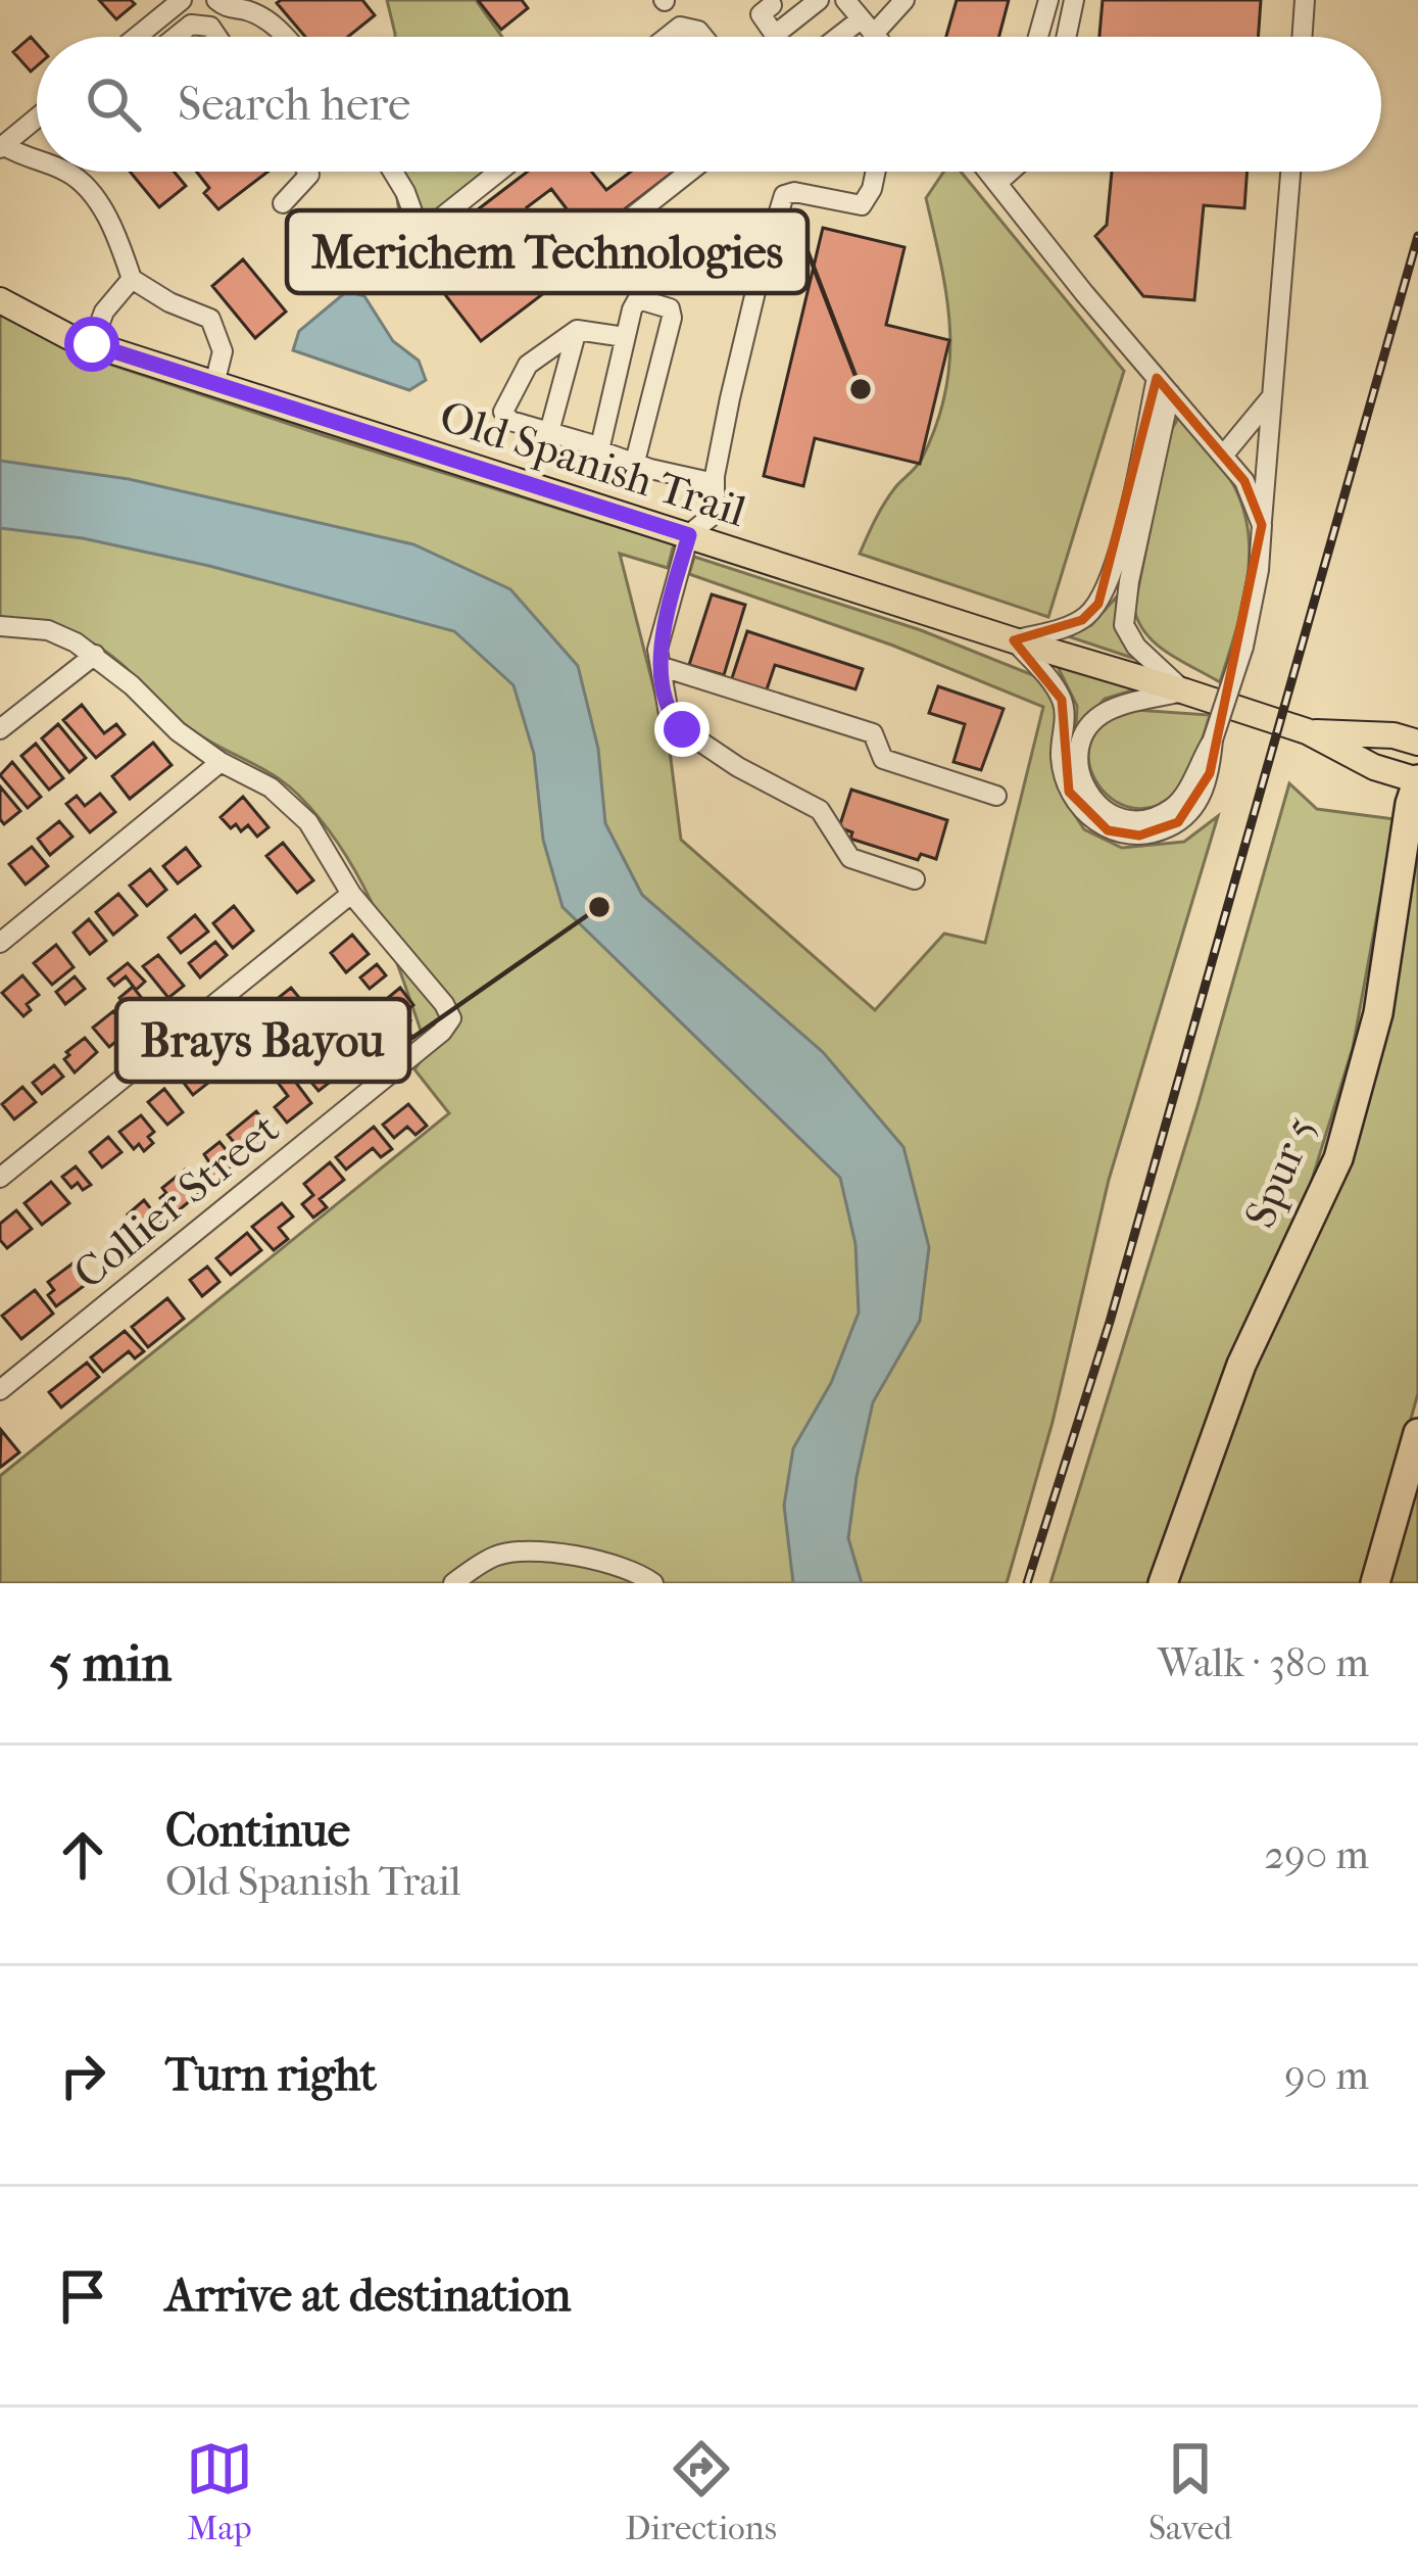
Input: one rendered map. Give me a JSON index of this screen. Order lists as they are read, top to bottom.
{
  "streets": {
    "highway": ["Spur 5"],
    "main road": ["Old Spanish Trail"],
    "street": ["Collier Street"]
  },
  "crossings": [
    ["Old Spanish Trail", "Spur 5"]
  ],
  "places": ["Merichem Technologies", "Brays Bayou"],
  "page": {
    "search": "Search here",
    "heading": ["5 min", "Walk · 380 m"],
    "list": [
      ["Continue", "Old Spanish Trail", "290 m"],
      ["Turn right", "90 m"],
      "Arrive at destination"
    ],
    "nav": ["Map", "Directions", "Saved"]
  }
}
